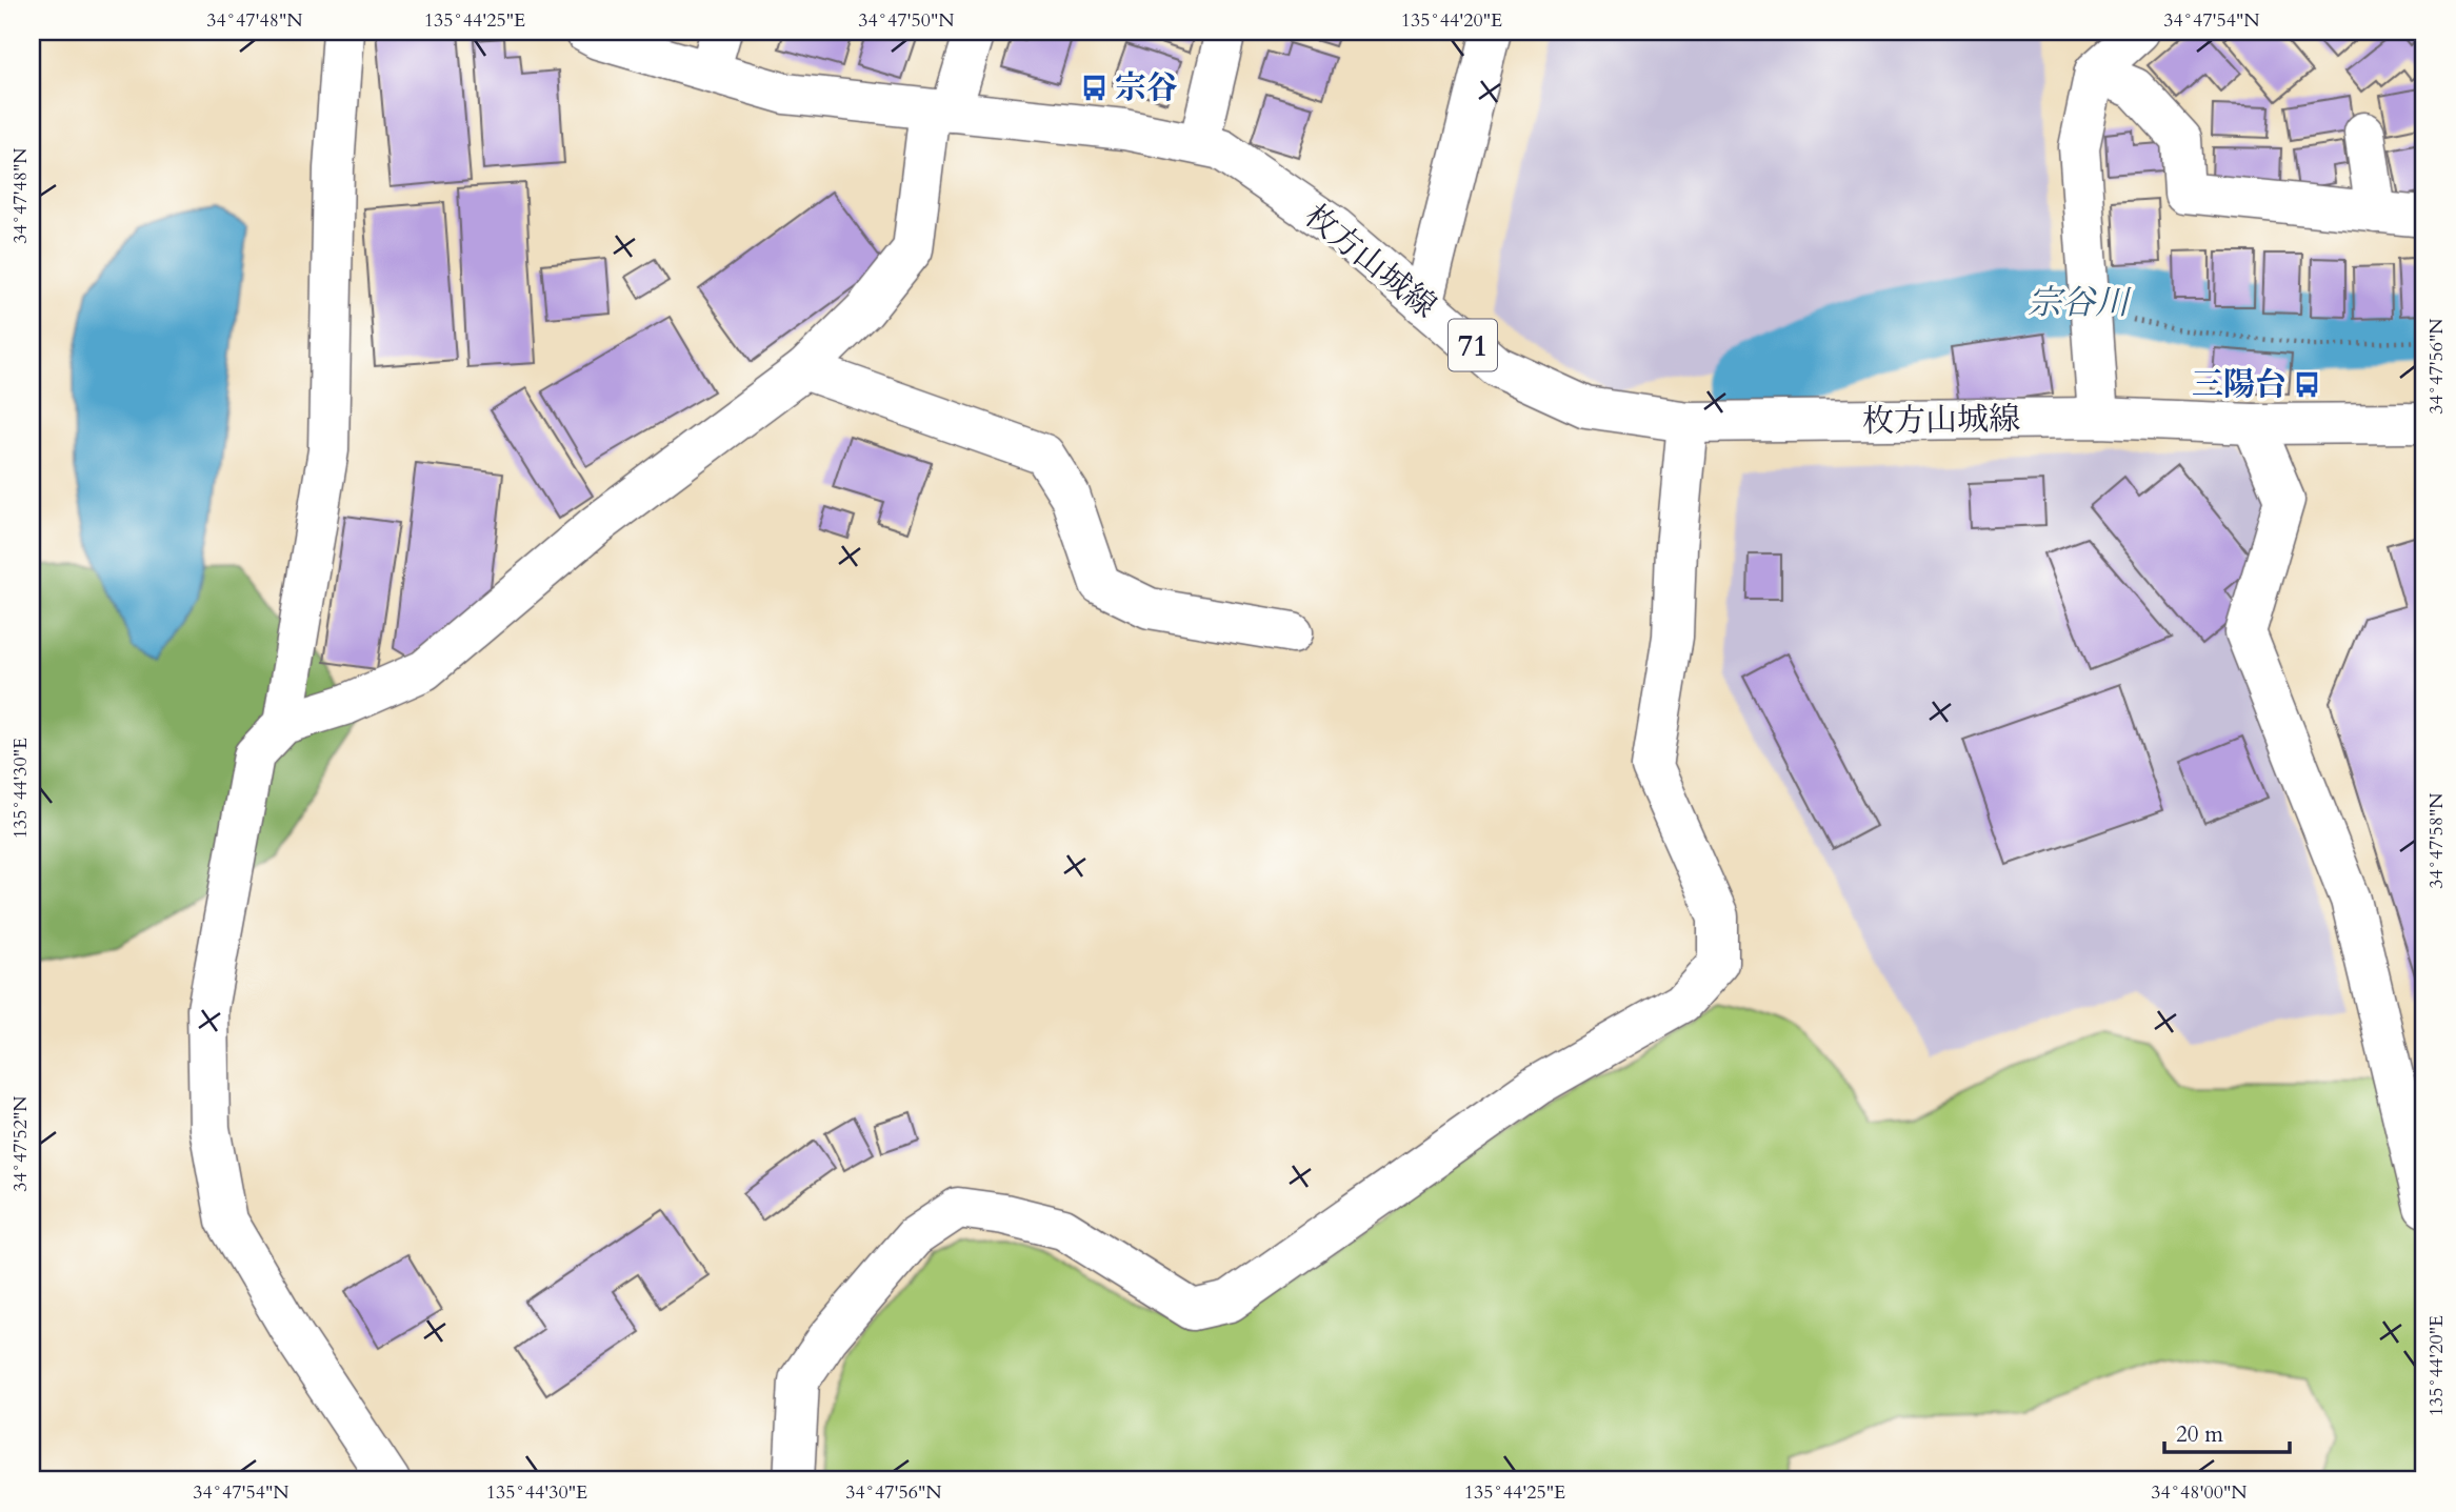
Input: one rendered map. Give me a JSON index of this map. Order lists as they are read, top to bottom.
{
  "streets": {
    "street": ["枚方山城線", "71"]
  },
  "water": ["宗谷川"],
  "places": {
    "bus stop": ["宗谷", "三陽台"]
  },
  "scale_bar": "20 m",
  "coordinates": [
    "34°47'48\"N",
    "135°44'25\"E",
    "34°47'50\"N",
    "135°44'20\"E",
    "34°47'54\"N",
    "34°47'56\"N",
    "135°44'30\"E",
    "34°47'58\"N",
    "34°47'52\"N",
    "34°48'00\"N"
  ]
}
